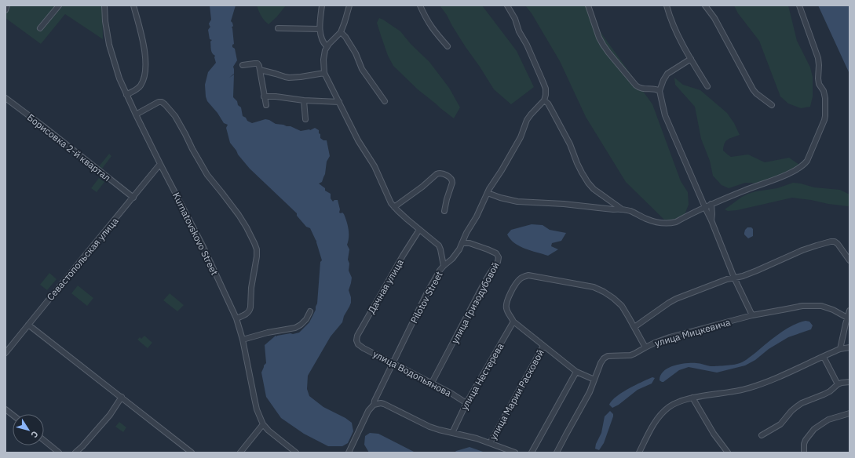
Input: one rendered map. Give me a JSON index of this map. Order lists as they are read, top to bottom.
{
  "streets": {
    "street": [
      "Борисовка 2-й квартал",
      "Kurnatovskovo Street",
      "Севастопольская улица",
      "Дачная улица",
      "Pilotov Street",
      "улица Гризодубовой",
      "улица Мицкевича",
      "улица Водопьянова",
      "улица Нестерева",
      "улица Марии Расковой"
    ]
  },
  "crossings": [
    ["Борисовка 2-й квартал", "Севастопольская улица"],
    ["Kurnatovskovo Street", "Севастопольская улица"],
    ["Дачная улица", "улица Водопьянова"],
    ["Pilotov Street", "улица Гризодубовой"],
    ["Pilotov Street", "улица Водопьянова"],
    ["улица Гризодубовой", "улица Водопьянова"],
    ["улица Водопьянова", "улица Нестерева"]
  ],
  "north": "bottom right"
}
